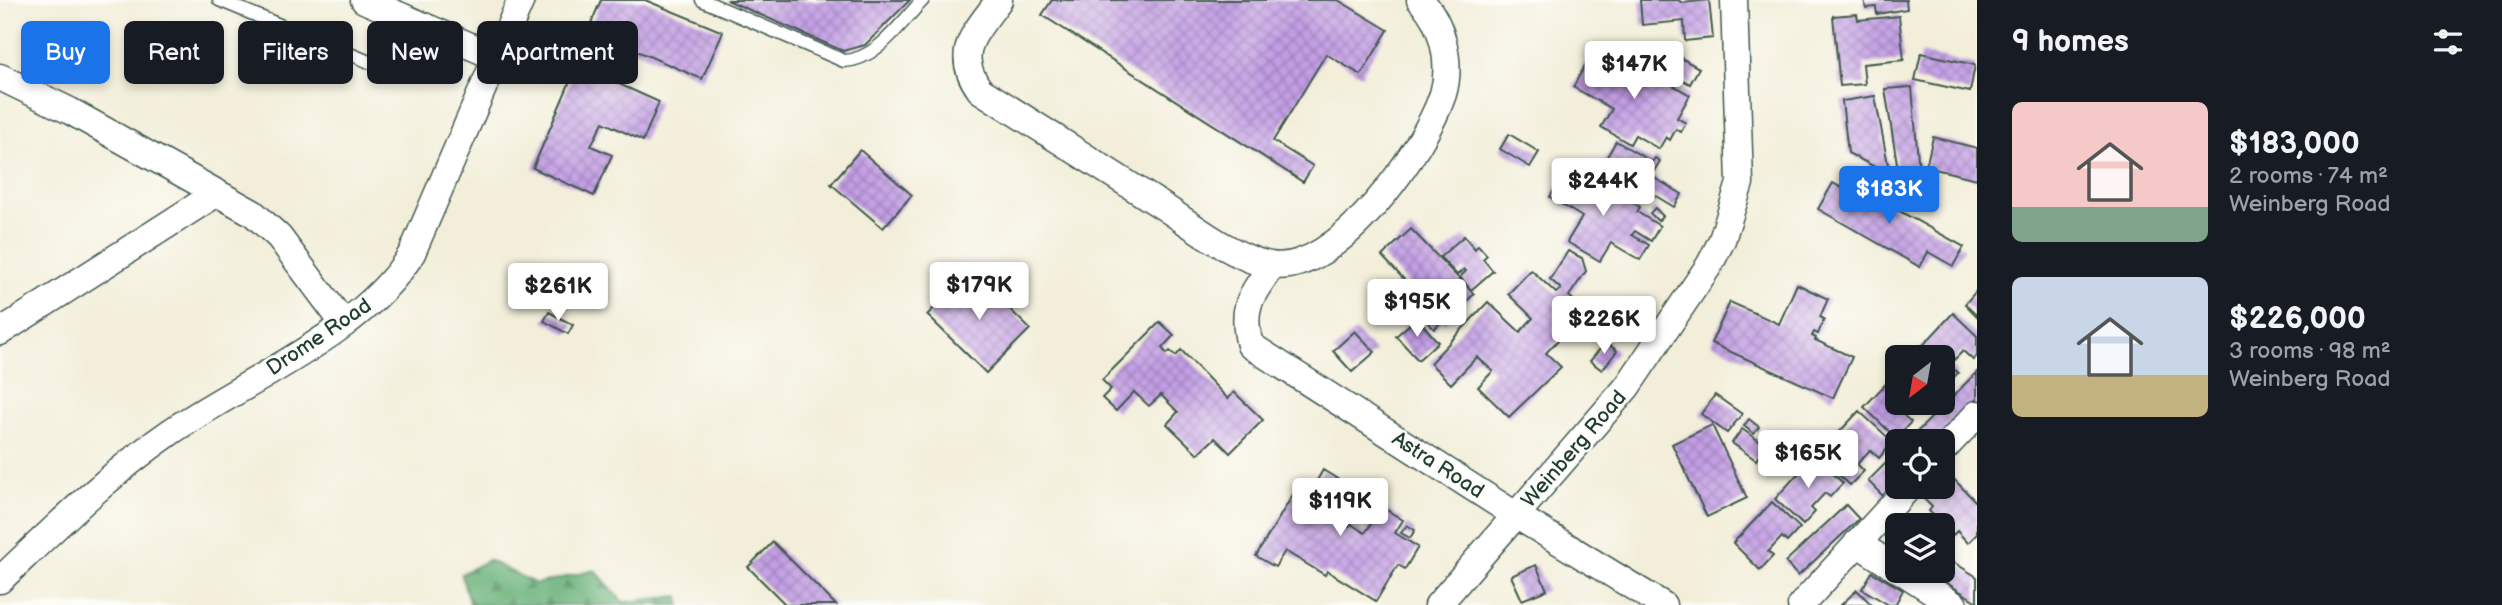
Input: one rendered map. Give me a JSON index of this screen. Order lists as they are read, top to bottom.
{
  "streets": {
    "street": ["Drome Road", "Weinberg Road", "Astra Road"]
  },
  "crossings": [
    ["Weinberg Road", "Astra Road"]
  ],
  "north": "bottom left",
  "page": {
    "heading": "9 homes",
    "chip": [
      "Buy",
      "Rent",
      "Filters",
      "New",
      "Apartment"
    ],
    "price": [
      "$147K",
      "$244K",
      "$183K",
      "$179K",
      "$261K",
      "$195K",
      "$226K",
      "$165K",
      "$119K"
    ],
    "list": [
      {
        "name": "$183,000",
        "note": "2 rooms · 74 m² · Weinberg Road"
      },
      {
        "name": "$226,000",
        "note": "3 rooms · 98 m² · Weinberg Road"
      }
    ]
  }
}
